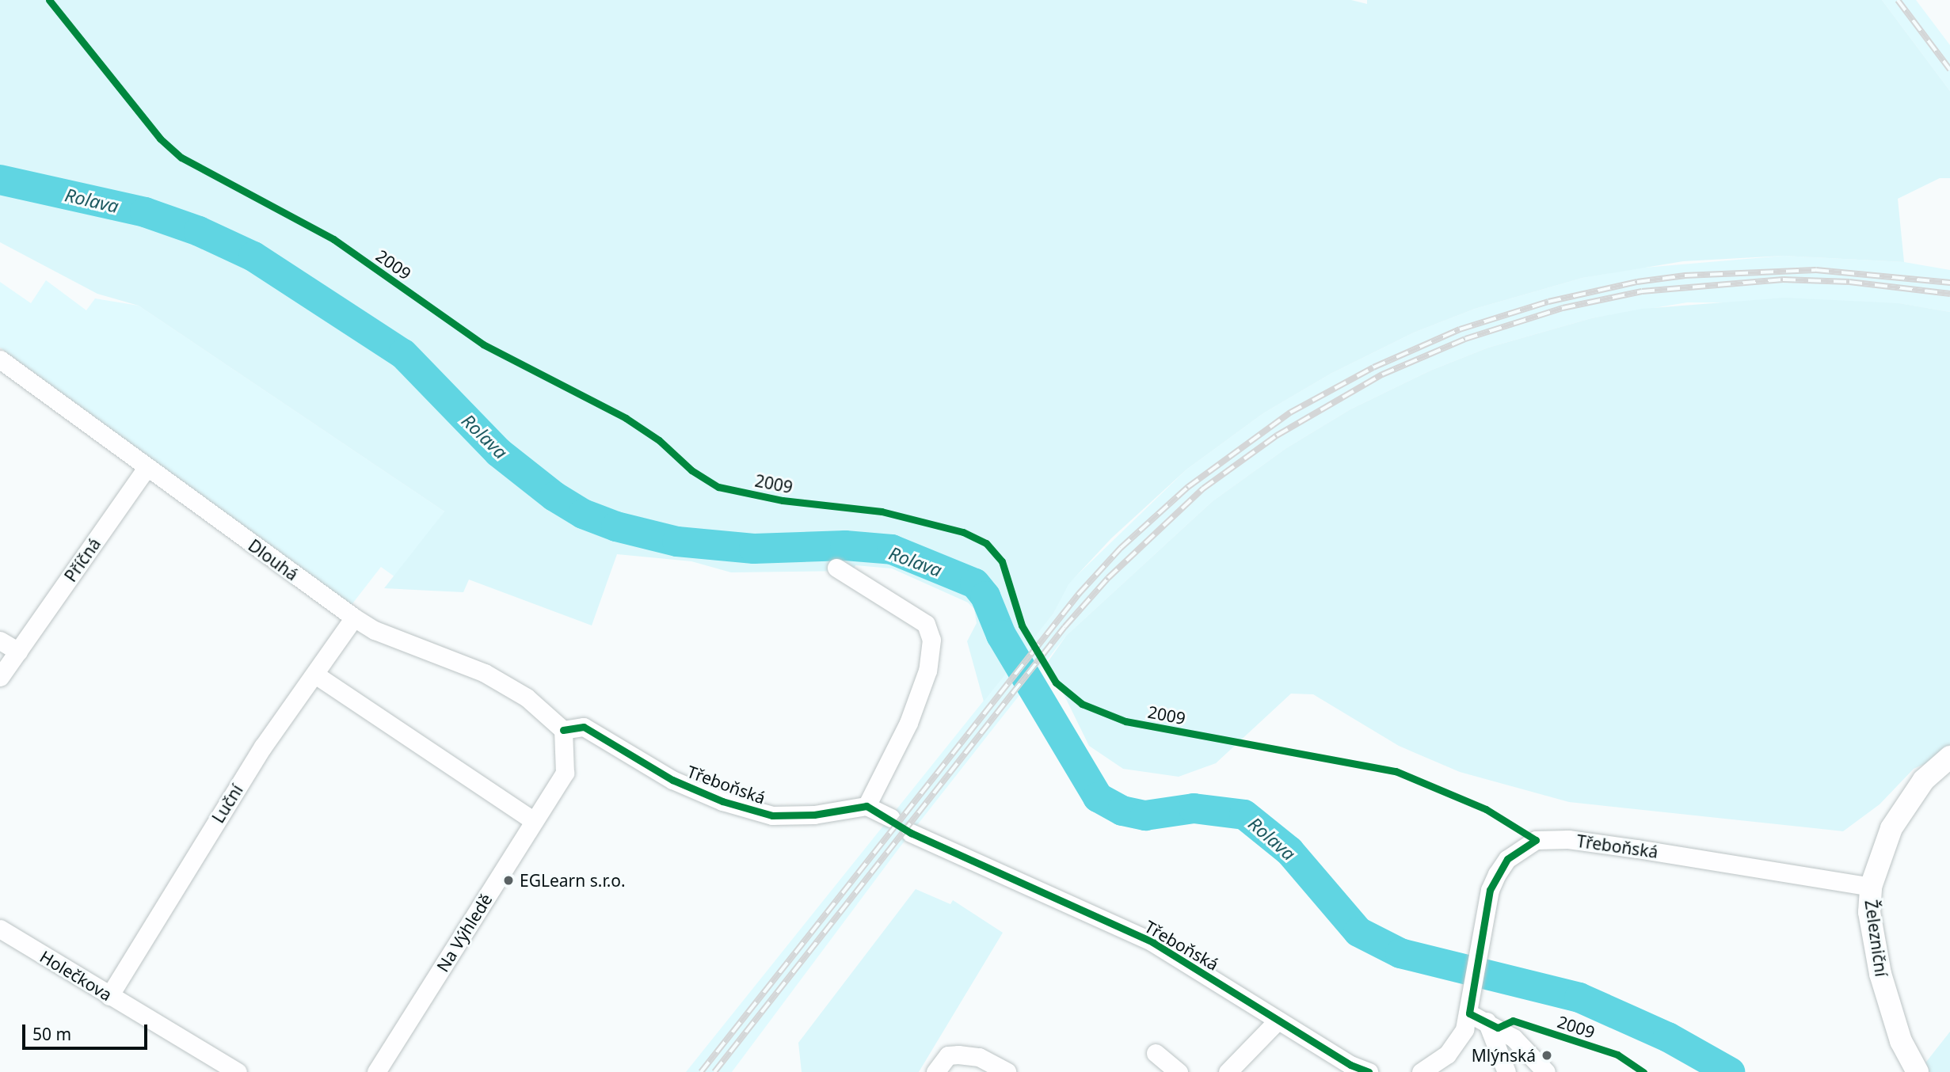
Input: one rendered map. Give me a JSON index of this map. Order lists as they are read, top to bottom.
{
  "streets": {
    "street": [
      "Příčná",
      "Dlouhá",
      "Třeboňská",
      "Luční",
      "Na Výhledě",
      "Železniční",
      "Holečkova"
    ],
    "cycle path": ["2009"]
  },
  "crossings": [
    ["Příčná", "Dlouhá"],
    ["Dlouhá", "Třeboňská"],
    ["Dlouhá", "Luční"],
    ["Dlouhá", "Na Výhledě"],
    ["Třeboňská", "Na Výhledě"],
    ["Třeboňská", "Železniční"],
    ["Luční", "Holečkova"]
  ],
  "water": ["Rolava"],
  "places": ["EGLearn s.r.o.", "Mlýnská"],
  "scale_bar": "50 m"
}
